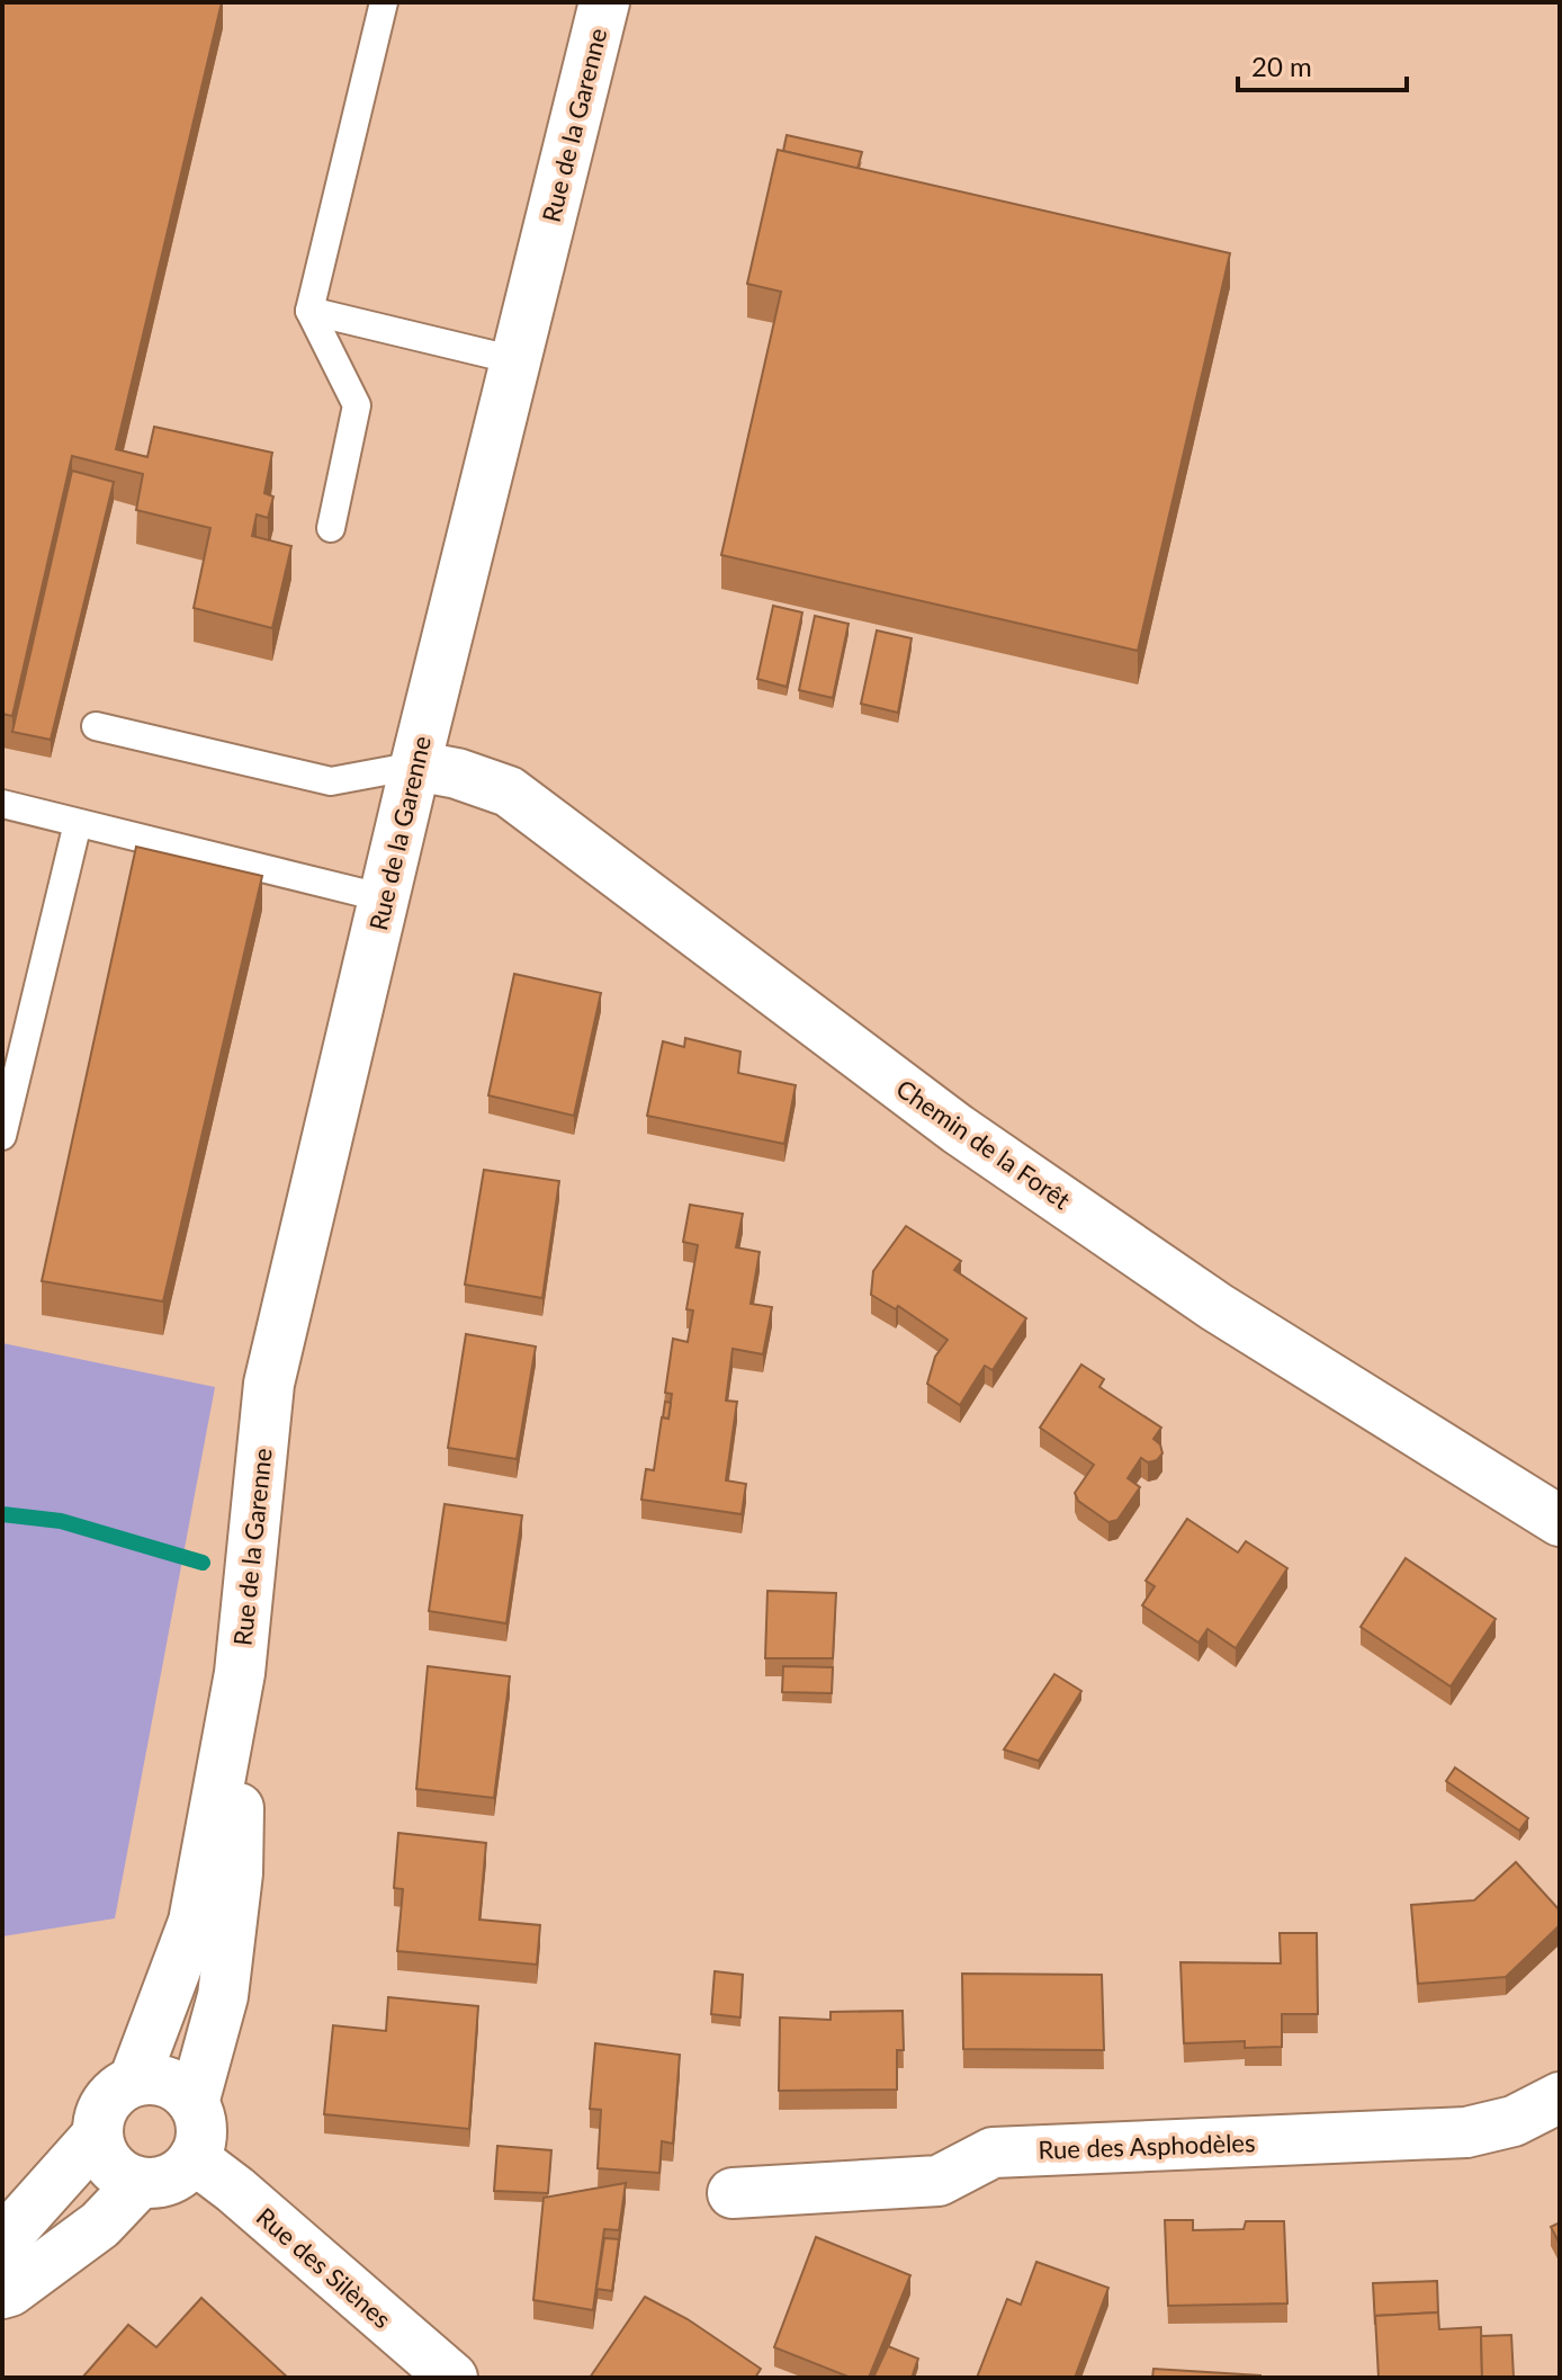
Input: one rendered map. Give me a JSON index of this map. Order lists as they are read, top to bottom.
{
  "streets": {
    "street": [
      "Rue de la Garenne",
      "Chemin de la Forêt",
      "Rue des Asphodèles",
      "Rue des Silènes"
    ]
  },
  "crossings": [
    ["Rue de la Garenne", "Chemin de la Forêt"],
    ["Rue de la Garenne", "Rue des Silènes"]
  ],
  "scale_bar": "20 m"
}
